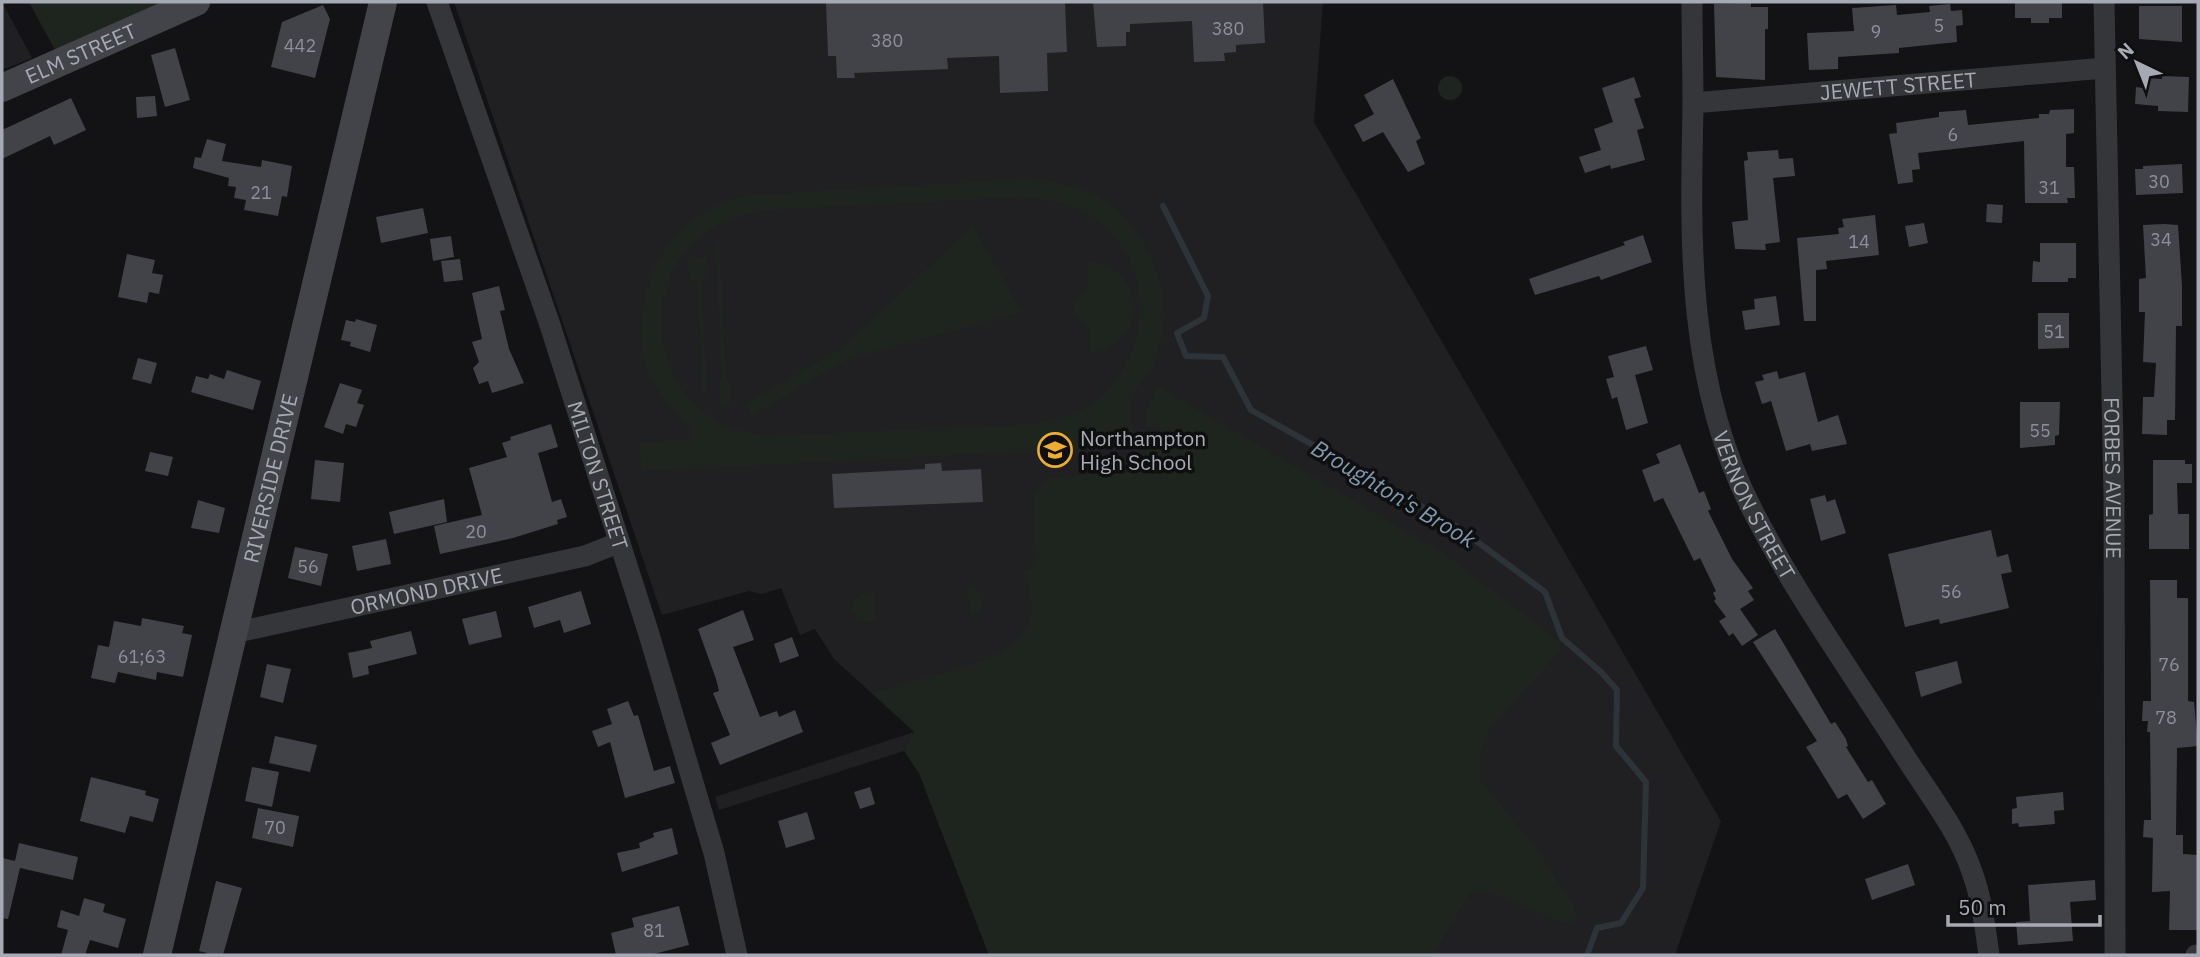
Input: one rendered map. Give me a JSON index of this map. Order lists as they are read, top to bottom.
{
  "streets": {
    "street": [
      "ELM STREET",
      "JEWETT STREET",
      "MILTON STREET",
      "RIVERSIDE DRIVE",
      "FORBES AVENUE",
      "VERNON STREET",
      "ORMOND DRIVE"
    ]
  },
  "crossings": [
    ["JEWETT STREET", "FORBES AVENUE"],
    ["JEWETT STREET", "VERNON STREET"],
    ["MILTON STREET", "ORMOND DRIVE"],
    ["RIVERSIDE DRIVE", "ORMOND DRIVE"]
  ],
  "water": ["Broughton's Brook"],
  "places": {
    "school or university": ["Northampton High School"]
  },
  "house_numbers": [
    "5",
    "380",
    "9",
    "380",
    "442",
    "6",
    "30",
    "31",
    "21",
    "34",
    "14",
    "51",
    "55",
    "20",
    "56",
    "56",
    "61;63",
    "76",
    "78",
    "70",
    "81"
  ],
  "scale_bar": "50 m",
  "north": "top left"
}
